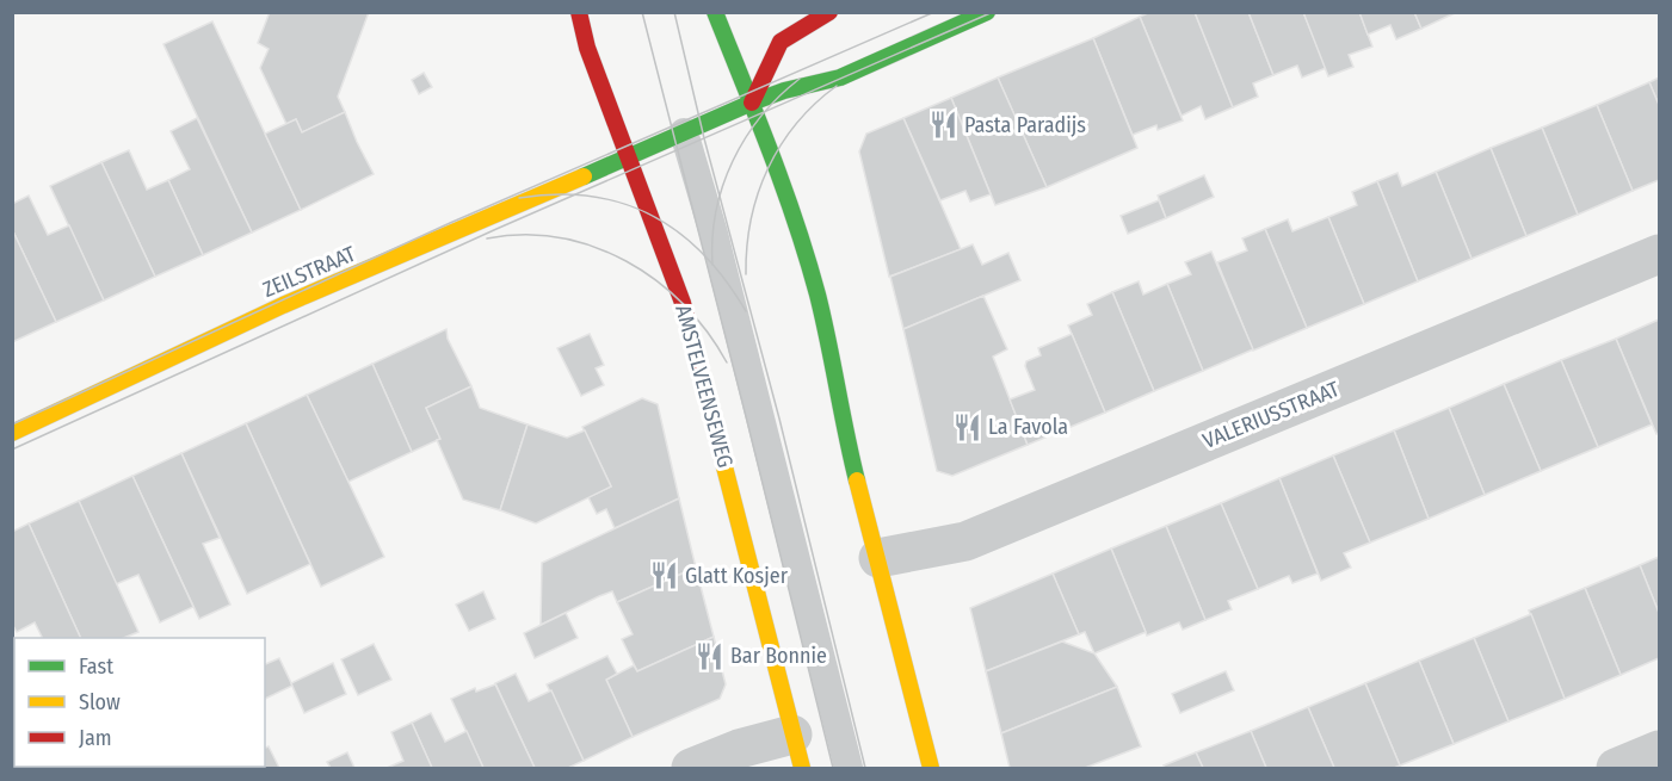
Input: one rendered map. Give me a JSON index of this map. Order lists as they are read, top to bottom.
{
  "streets": {
    "main road": ["ZEILSTRAAT", "AMSTELVEENSEWEG"],
    "street": ["VALERIUSSTRAAT"]
  },
  "crossings": [
    ["ZEILSTRAAT", "AMSTELVEENSEWEG"]
  ],
  "places": {
    "restaurant": [
      "Pasta Paradijs",
      "La Favola",
      "Glatt Kosjer",
      "Bar Bonnie"
    ]
  },
  "legend": ["Fast", "Slow", "Jam"]
}
